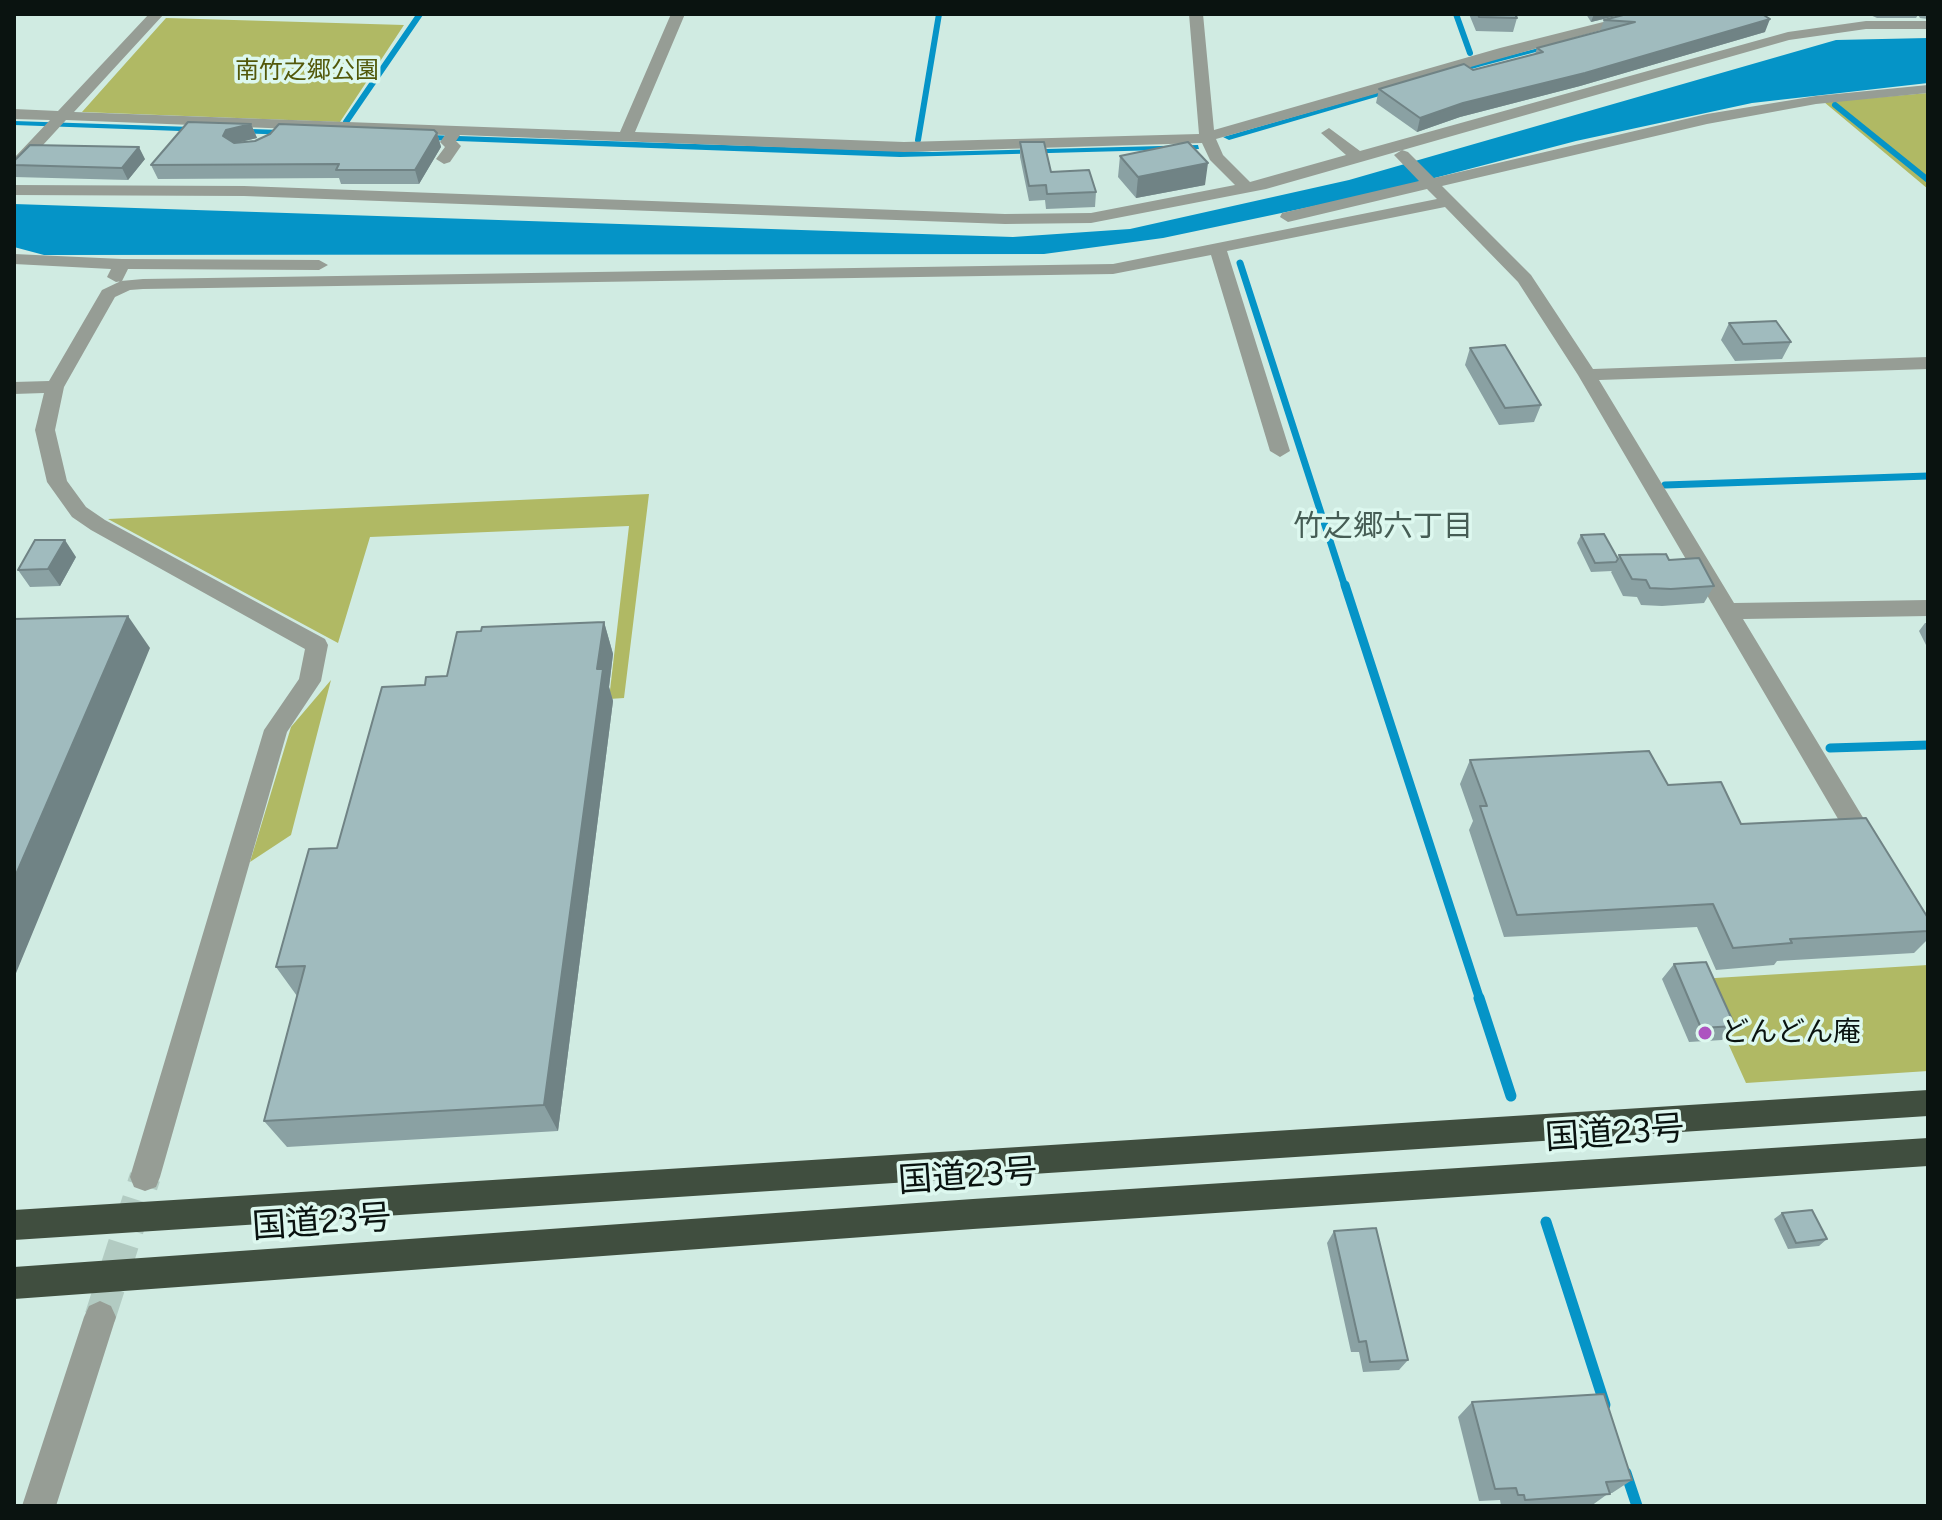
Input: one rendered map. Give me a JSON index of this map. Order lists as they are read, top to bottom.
{
  "streets": {
    "highway": ["国道23号"]
  },
  "districts": ["竹之郷六丁目"],
  "parks": ["南竹之郷公園"],
  "places": ["どんどん庵"]
}
